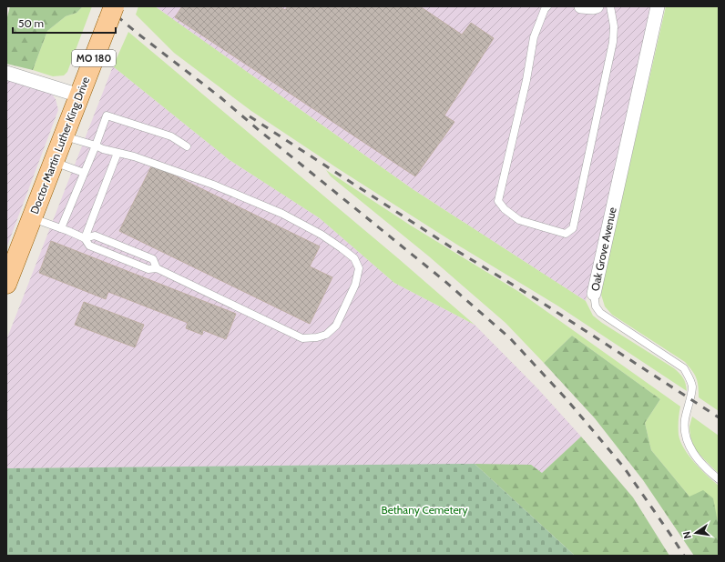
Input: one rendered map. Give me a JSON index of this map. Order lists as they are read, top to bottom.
{
  "streets": {
    "main road": ["MO 180", "Doctor Martin Luther King Drive"],
    "street": ["Oak Grove Avenue"]
  },
  "parks": ["Bethany Cemetery"],
  "scale_bar": "50 m",
  "north": "left"
}
